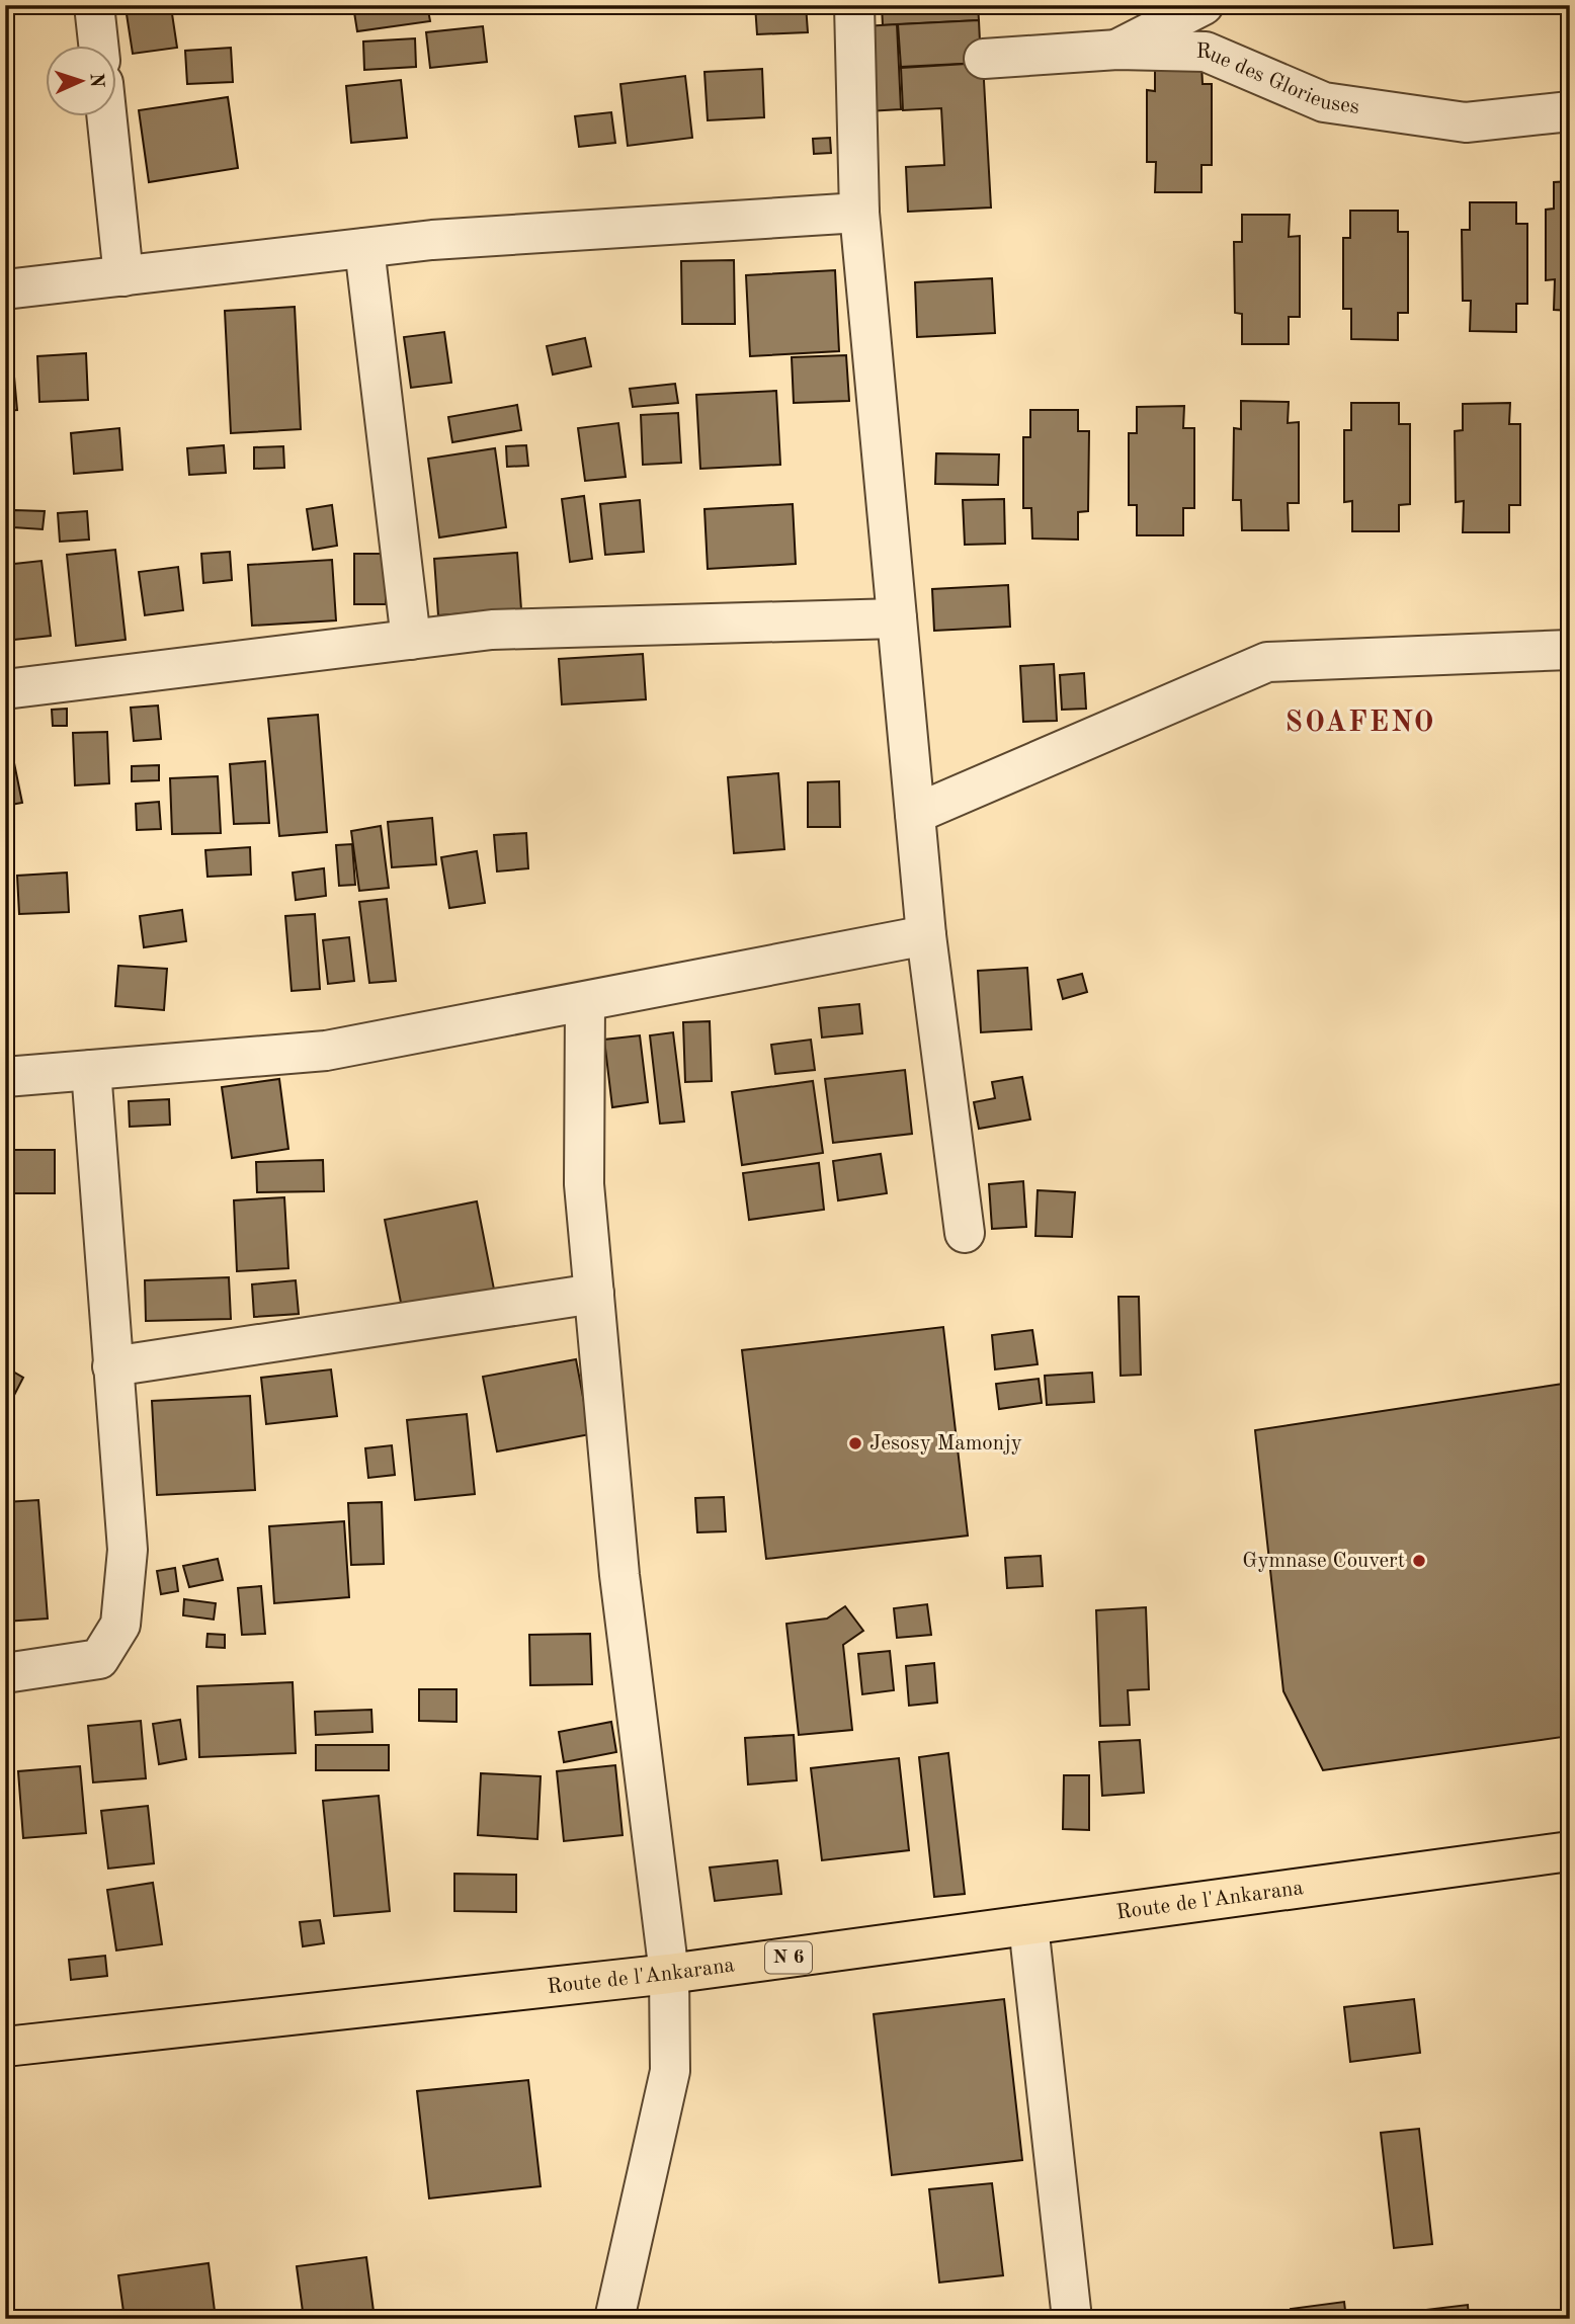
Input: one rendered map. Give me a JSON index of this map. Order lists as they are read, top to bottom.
{
  "streets": {
    "main road": ["Route de l'Ankarana", "N 6"],
    "street": ["Rue des Glorieuses"]
  },
  "districts": ["SOAFENO"],
  "places": ["Jesosy Mamonjy", "Gymnase Couvert"],
  "north": "right"
}
